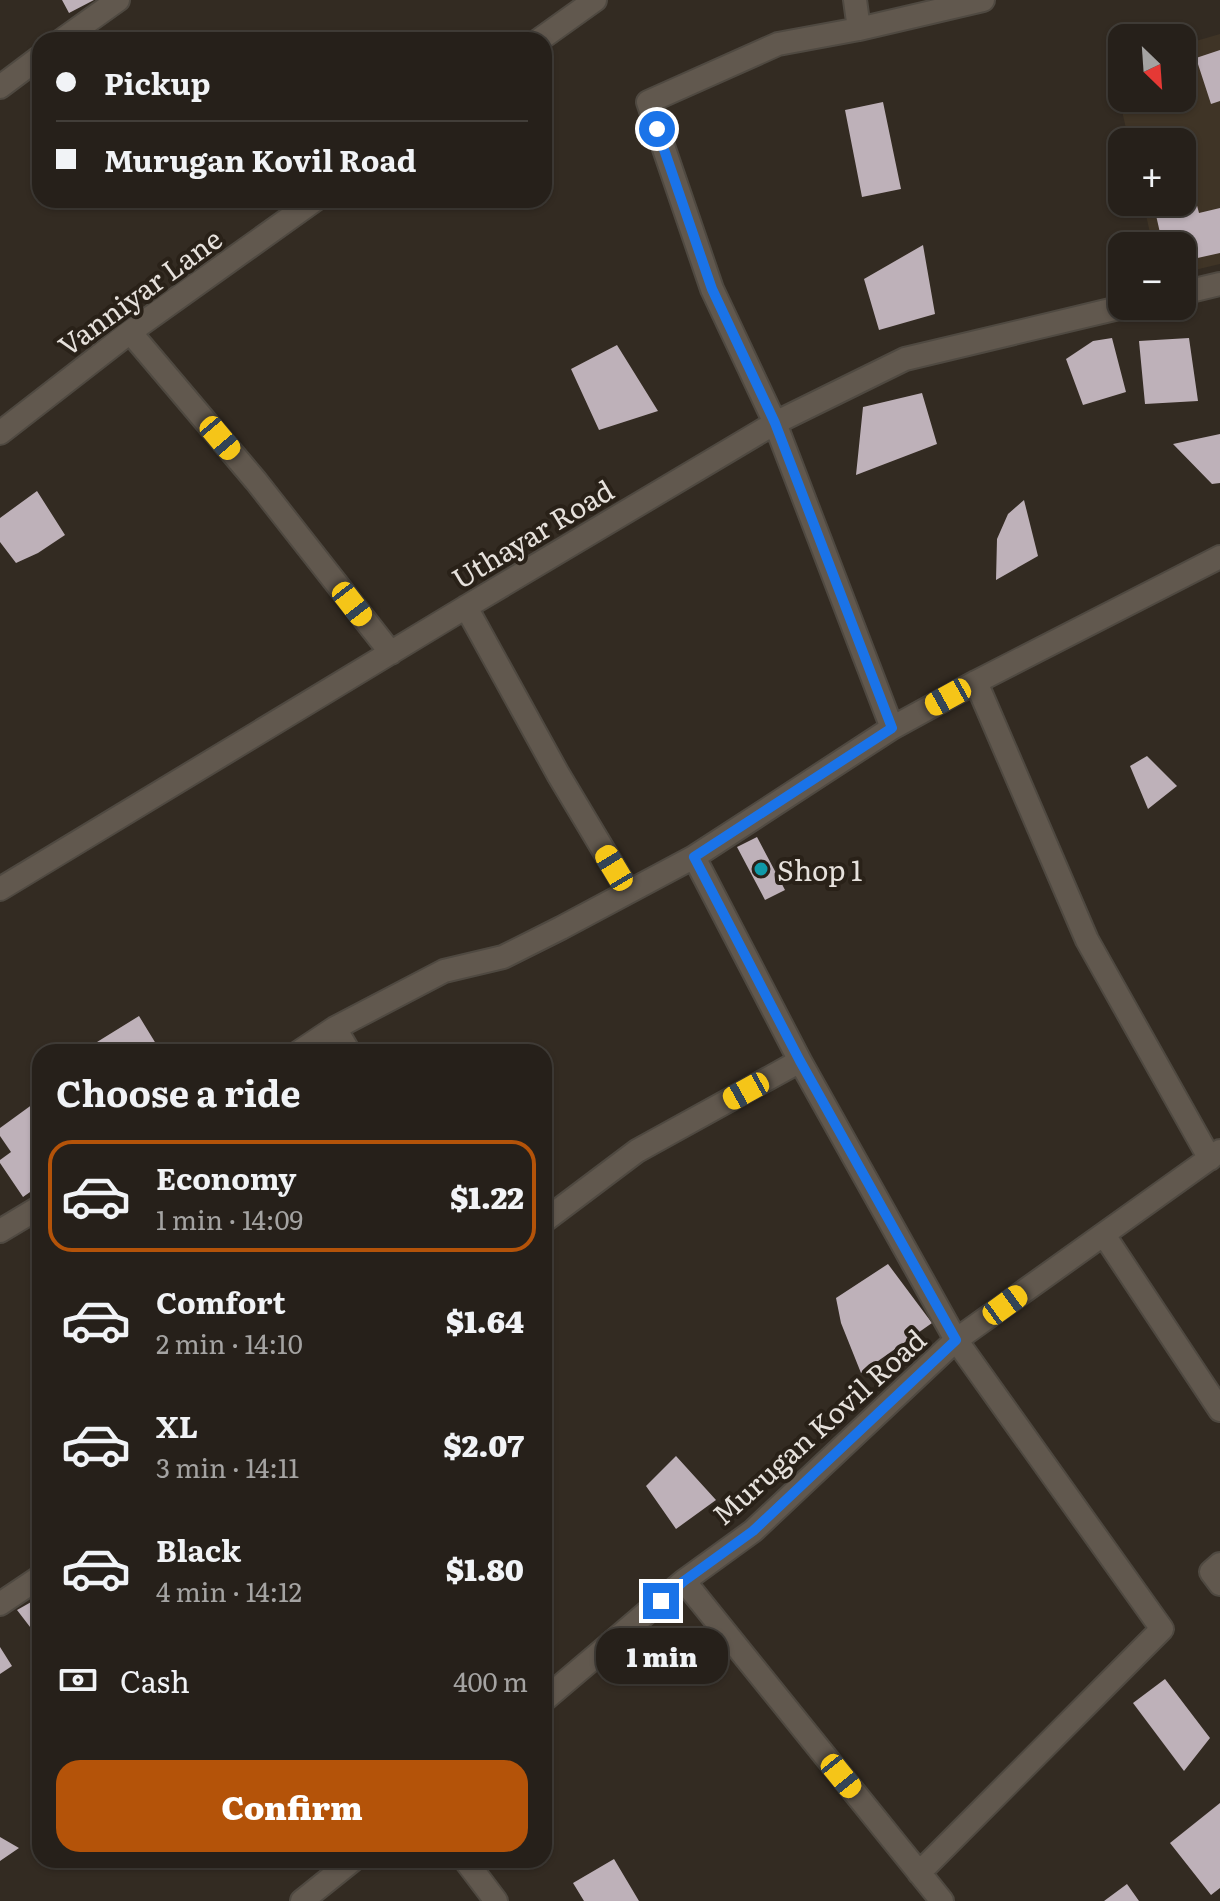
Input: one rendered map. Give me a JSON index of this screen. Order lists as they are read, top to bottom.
{
  "streets": {
    "street": ["Vanniyar Lane", "Uthayar Road", "Murugan Kovil Road"]
  },
  "places": ["Shop 1"],
  "north": "bottom right",
  "page": {
    "map_buttons": ["+", "−"],
    "banner": ["Pickup", "Murugan Kovil Road"],
    "heading": "Choose a ride",
    "list": [
      {
        "name": "Economy",
        "note": "1 min · 14:09",
        "value": "$1.22"
      },
      {
        "name": "Comfort",
        "note": "2 min · 14:10",
        "value": "$1.64"
      },
      {
        "name": "XL",
        "note": "3 min · 14:11",
        "value": "$2.07"
      },
      {
        "name": "Black",
        "note": "4 min · 14:12",
        "value": "$1.80"
      }
    ],
    "bubble": "1 min",
    "pay": ["Cash", "400 m"],
    "buttons": "Confirm"
  }
}
